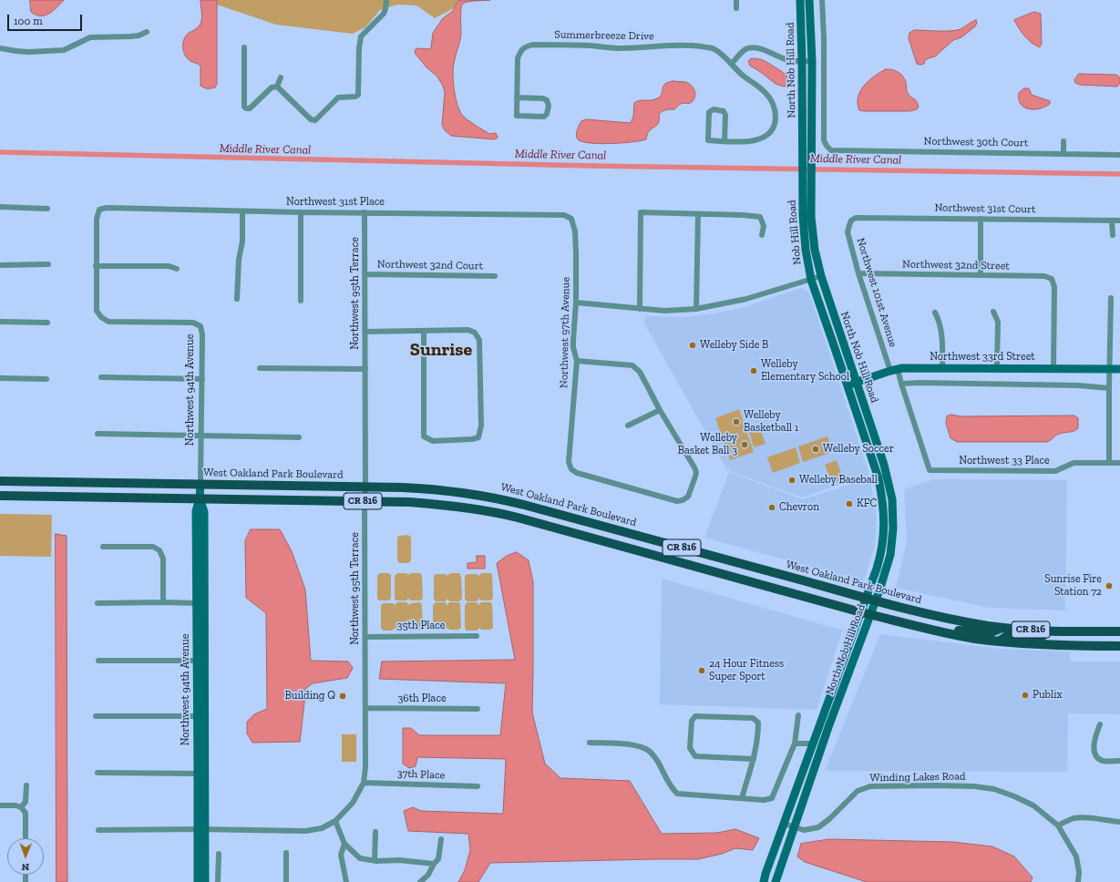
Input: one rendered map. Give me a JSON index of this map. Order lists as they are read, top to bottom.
{
  "streets": {
    "main road": [
      "North Nob Hill Road",
      "Nob Hill Road",
      "Northwest 33rd Street",
      "Northwest 94th Avenue",
      "West Oakland Park Boulevard",
      "CR 816"
    ],
    "street": [
      "Summerbreeze Drive",
      "Northwest 30th Court",
      "Northwest 31st Place",
      "Northwest 31st Court",
      "Northwest 32nd Court",
      "Northwest 32nd Street",
      "Northwest 101st Avenue",
      "Northwest 95th Terrace",
      "Northwest 97th Avenue",
      "Northwest 33 Place",
      "35th Place",
      "36th Place",
      "37th Place",
      "Winding Lakes Road"
    ]
  },
  "crossings": [
    ["North Nob Hill Road", "Nob Hill Road"],
    ["North Nob Hill Road", "Northwest 33rd Street"],
    ["North Nob Hill Road", "West Oakland Park Boulevard"],
    ["North Nob Hill Road", "CR 816"],
    ["North Nob Hill Road", "Winding Lakes Road"],
    ["Northwest 31st Place", "Northwest 95th Terrace"],
    ["Northwest 31st Place", "Northwest 97th Avenue"],
    ["Northwest 31st Place", "Northwest 94th Avenue"],
    ["Northwest 31st Court", "Northwest 101st Avenue"],
    ["Northwest 32nd Court", "Northwest 95th Terrace"],
    ["Northwest 32nd Street", "Northwest 101st Avenue"],
    ["Northwest 32nd Street", "Northwest 33rd Street"],
    ["Northwest 101st Avenue", "Northwest 33rd Street"],
    ["Northwest 101st Avenue", "Northwest 33 Place"],
    ["Northwest 95th Terrace", "Northwest 94th Avenue"],
    ["Northwest 95th Terrace", "West Oakland Park Boulevard"],
    ["Northwest 95th Terrace", "CR 816"],
    ["Northwest 95th Terrace", "35th Place"],
    ["Northwest 95th Terrace", "36th Place"],
    ["Northwest 95th Terrace", "37th Place"],
    ["Northwest 94th Avenue", "West Oakland Park Boulevard"],
    ["Northwest 94th Avenue", "CR 816"]
  ],
  "districts": ["Sunrise"],
  "water": ["Middle River Canal"],
  "places": [
    "Welleby Side B",
    "Welleby Elementary School",
    "Welleby Basketball 1",
    "Welleby Basket Ball 3",
    "Welleby Soccer",
    "Welleby Baseball",
    "KFC",
    "Chevron",
    "Sunrise Fire Station 72",
    "24 Hour Fitness Super Sport",
    "Publix",
    "Building Q"
  ],
  "scale_bar": "100 m",
  "north": "bottom"
}
